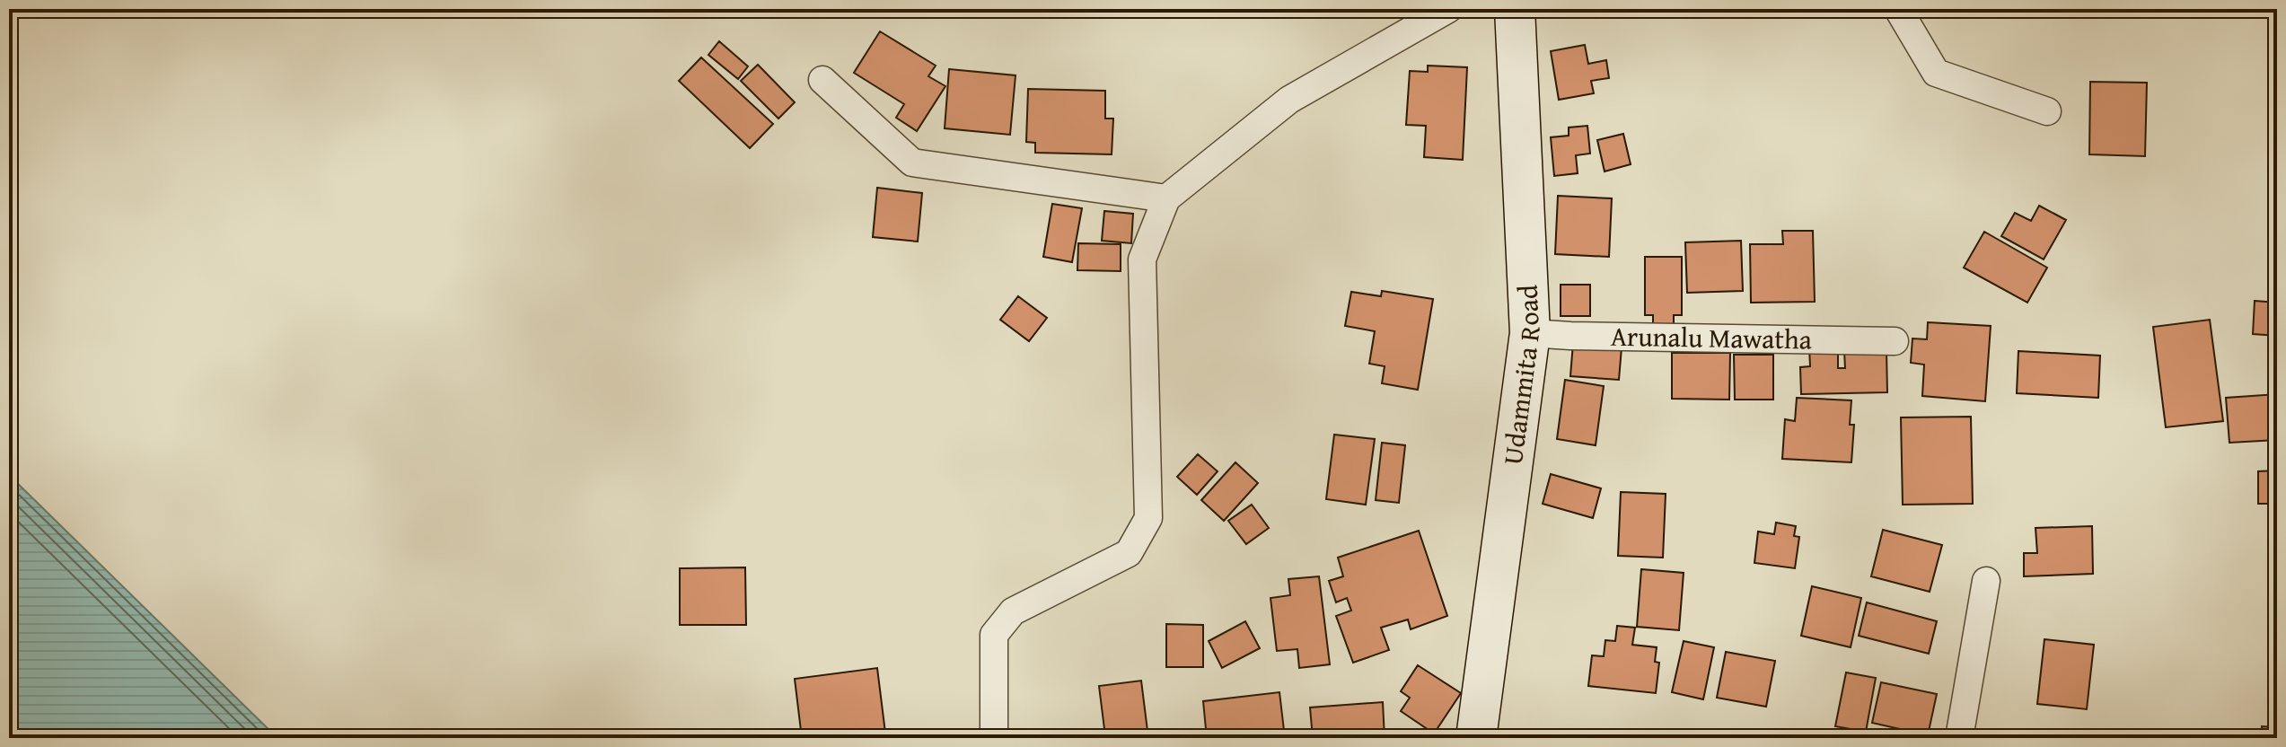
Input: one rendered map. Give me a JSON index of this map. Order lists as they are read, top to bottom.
{
  "streets": {
    "street": ["Arunalu Mawatha", "Udammita Road"]
  },
  "crossings": [
    ["Arunalu Mawatha", "Udammita Road"]
  ]
}
